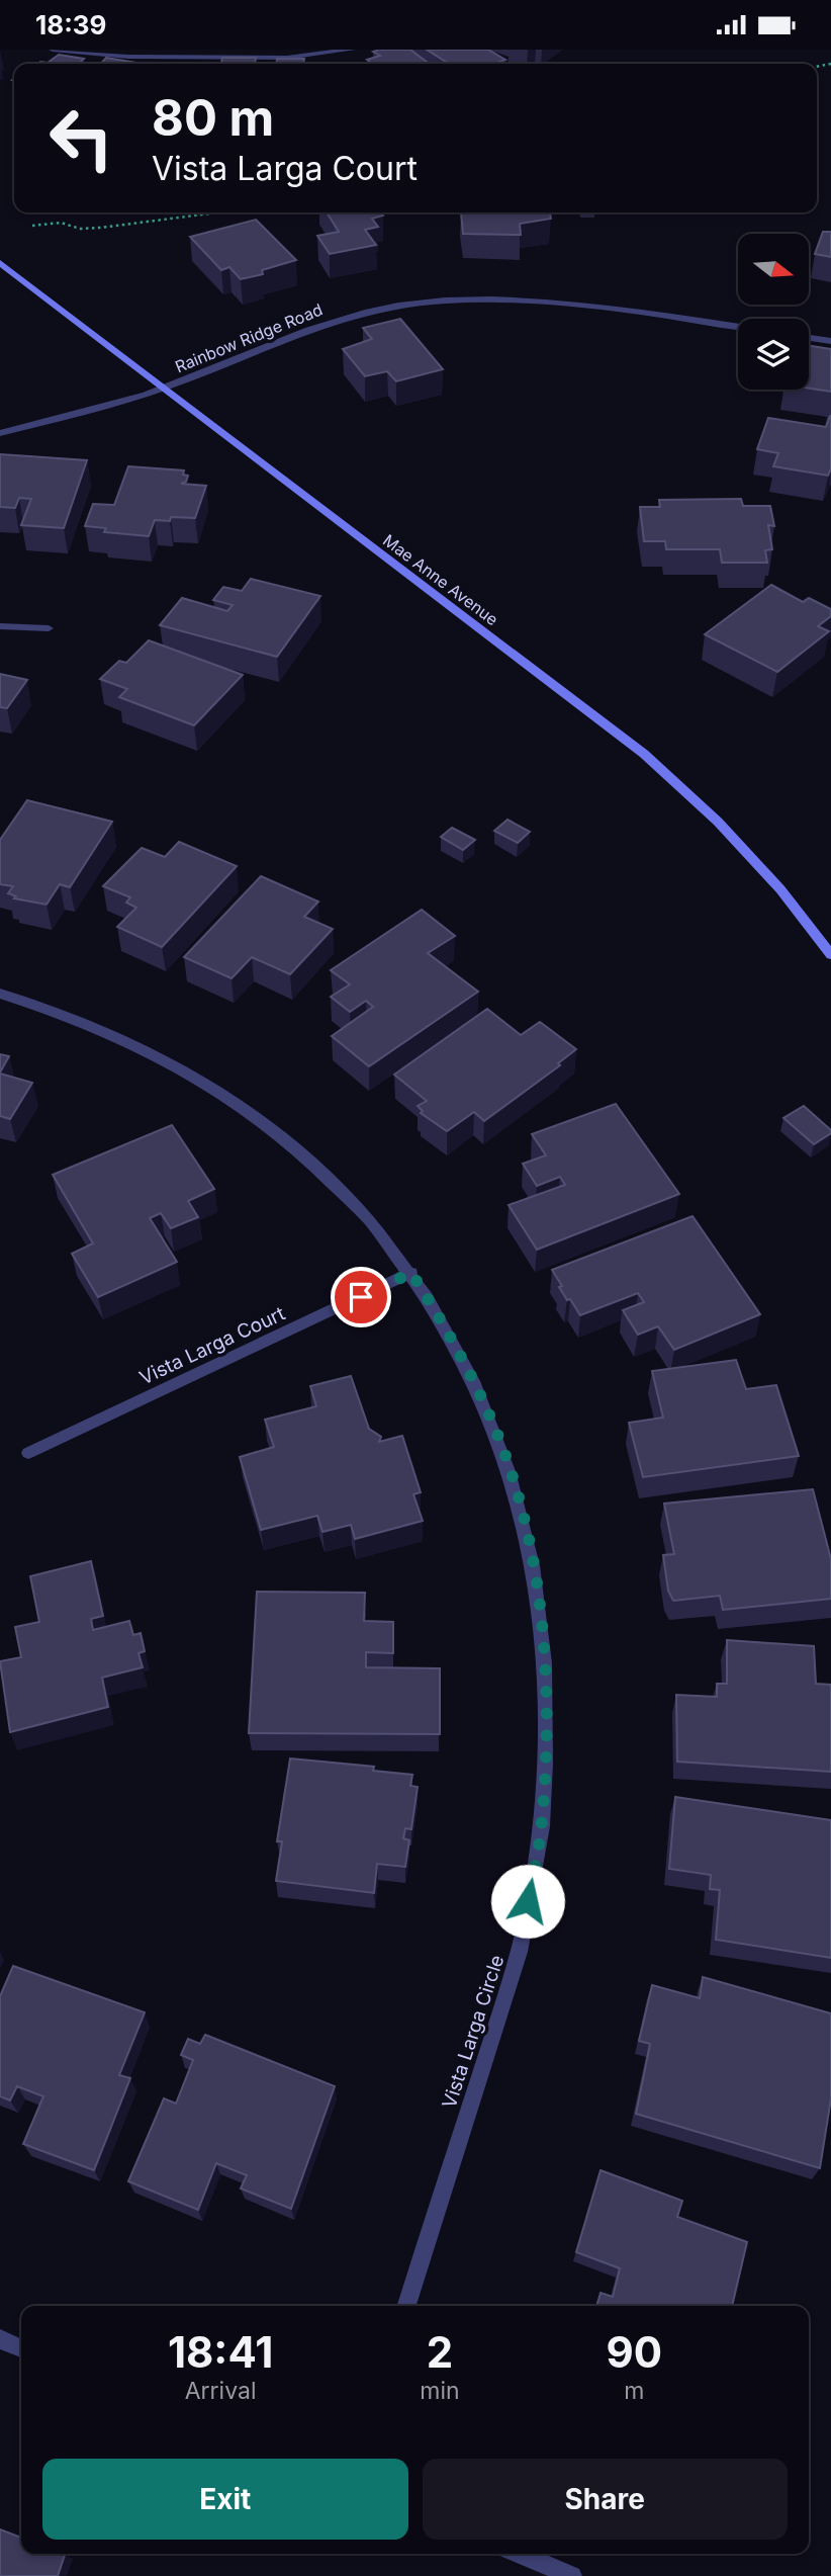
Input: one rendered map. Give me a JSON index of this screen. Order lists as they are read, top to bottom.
{
  "streets": {
    "main road": ["Mae Anne Avenue"],
    "street": ["Rainbow Ridge Road", "Vista Larga Court", "Vista Larga Circle"]
  },
  "crossings": [
    ["Rainbow Ridge Road", "Mae Anne Avenue"],
    ["Vista Larga Court", "Vista Larga Circle"]
  ],
  "north": "right",
  "page": {
    "status": "18:39",
    "turn": ["80 m", "Vista Larga Court"],
    "eta": [
      "18:41",
      "Arrival",
      "2",
      "min",
      "90",
      "m"
    ],
    "buttons": ["Exit", "Share"]
  }
}
